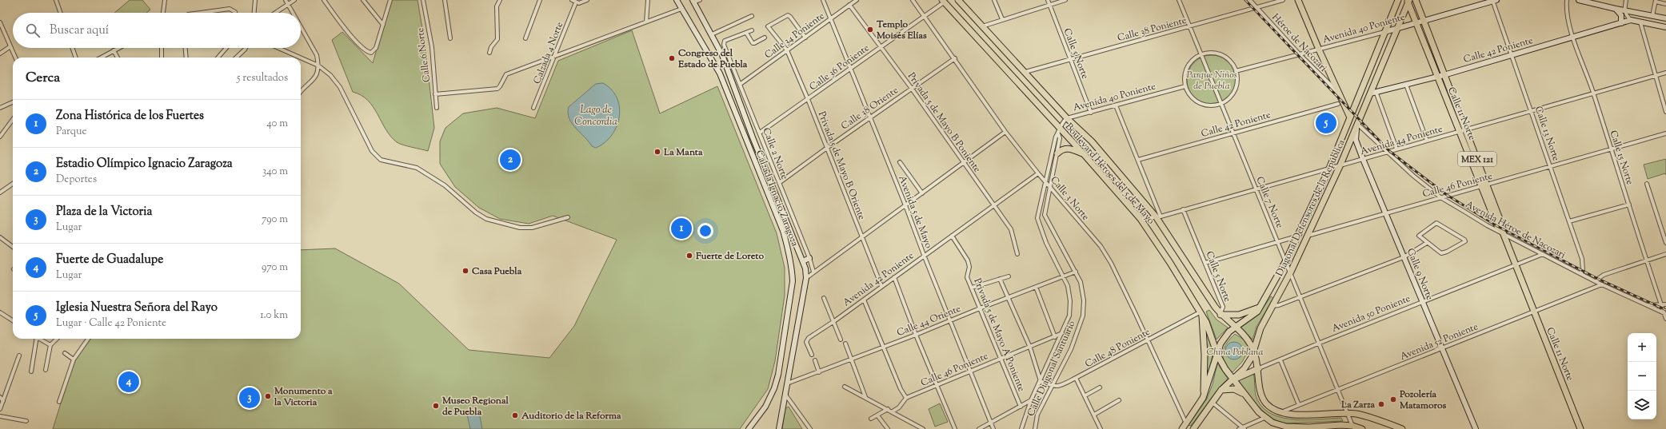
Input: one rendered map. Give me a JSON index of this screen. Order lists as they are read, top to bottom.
{
  "streets": {
    "main road": [
      "Avenida 40 Poniente",
      "Calle 42 Poniente",
      "Calle 11 Norte",
      "MEX 121",
      "Boulevard Héroes del 5 de Mayo",
      "Calzada Ignacio Zaragoza",
      "Diagonal Defensores de la República",
      "Calle 9 Norte"
    ],
    "street": [
      "Calle 38 Poniente",
      "Calle 34 Poniente",
      "Héroe de Nacozari",
      "Calzada 4 Norte",
      "Calle 5 Norte",
      "Calle 6 Norte",
      "Calle 36 Poniente",
      "Calle 38 Oriente",
      "Privada 5 de Mayo B Poniente",
      "Calle 13 Norte",
      "Avenida 44 Poniente",
      "Calle 2 Norte",
      "Calle 15 Norte",
      "Privada 5 de Mayo B Oriente",
      "Calle 46 Poniente",
      "Calle 3 Norte",
      "Calle 7 Norte",
      "Avenida 5 de Mayo",
      "Avenida Héroe de Nacozari",
      "Avenida 42 Poniente",
      "Avenida 50 Poniente",
      "Calle 44 Oriente",
      "Privada 5 de Mayo A Poniente",
      "Avenida 52 Poniente",
      "Calle 48 Poniente",
      "Calle Diagonal Santuario"
    ]
  },
  "crossings": [
    ["Avenida 40 Poniente", "Héroe de Nacozari"],
    ["Avenida 40 Poniente", "Calle 5 Norte"],
    ["Avenida 40 Poniente", "Calle 11 Norte"],
    ["Avenida 40 Poniente", "Calle 13 Norte"],
    ["Avenida 40 Poniente", "Boulevard Héroes del 5 de Mayo"],
    ["Avenida 40 Poniente", "Diagonal Defensores de la República"],
    ["Calle 38 Poniente", "Héroe de Nacozari"],
    ["Calle 38 Poniente", "Calle 5 Norte"],
    ["Calle 38 Poniente", "Boulevard Héroes del 5 de Mayo"],
    ["Calle 38 Poniente", "Calle 7 Norte"],
    ["Calle 34 Poniente", "Privada 5 de Mayo B Poniente"],
    ["Calle 34 Poniente", "Calle 2 Norte"],
    ["Calle 34 Poniente", "Privada 5 de Mayo B Oriente"],
    ["Calle 34 Poniente", "Avenida 5 de Mayo"],
    ["Calle 42 Poniente", "Calle 11 Norte"],
    ["Calle 42 Poniente", "Calle 13 Norte"],
    ["Calle 42 Poniente", "Calle 15 Norte"],
    ["Calle 42 Poniente", "Calle 7 Norte"],
    ["Calle 42 Poniente", "Diagonal Defensores de la República"],
    ["Calle 5 Norte", "Avenida 44 Poniente"],
    ["Calle 5 Norte", "Boulevard Héroes del 5 de Mayo"],
    ["Calle 36 Poniente", "Privada 5 de Mayo B Poniente"],
    ["Calle 36 Poniente", "Calle 2 Norte"],
    ["Calle 36 Poniente", "Privada 5 de Mayo B Oriente"],
    ["Calle 36 Poniente", "Boulevard Héroes del 5 de Mayo"],
    ["Calle 36 Poniente", "Calle 3 Norte"],
    ["Calle 36 Poniente", "Avenida 5 de Mayo"],
    ["Calle 38 Oriente", "Privada 5 de Mayo B Poniente"],
    ["Calle 38 Oriente", "Calle 2 Norte"],
    ["Calle 38 Oriente", "Privada 5 de Mayo B Oriente"],
    ["Calle 38 Oriente", "Calle 3 Norte"],
    ["Calle 38 Oriente", "Avenida 5 de Mayo"],
    ["Calle 11 Norte", "Avenida 44 Poniente"],
    ["Calle 11 Norte", "Calle 46 Poniente"],
    ["Calle 11 Norte", "Diagonal Defensores de la República"],
    ["Calle 11 Norte", "Avenida Héroe de Nacozari"],
    ["Calle 11 Norte", "Avenida 50 Poniente"],
    ["Calle 11 Norte", "Avenida 52 Poniente"],
    ["Privada 5 de Mayo B Poniente", "Avenida 42 Poniente"],
    ["Calle 13 Norte", "Avenida 44 Poniente"],
    ["Calle 13 Norte", "Calle 46 Poniente"],
    ["Calle 13 Norte", "Avenida Héroe de Nacozari"],
    ["Avenida 44 Poniente", "Calle 15 Norte"],
    ["Avenida 44 Poniente", "Boulevard Héroes del 5 de Mayo"],
    ["Avenida 44 Poniente", "Calle 7 Norte"],
    ["Avenida 44 Poniente", "Diagonal Defensores de la República"],
    ["Avenida 44 Poniente", "Avenida Héroe de Nacozari"],
    ["Avenida 44 Poniente", "Calle 9 Norte"],
    ["Calle 15 Norte", "Calle 46 Poniente"],
    ["Calle 15 Norte", "Avenida Héroe de Nacozari"],
    ["Privada 5 de Mayo B Oriente", "Avenida 42 Poniente"],
    ["Boulevard Héroes del 5 de Mayo", "Diagonal Defensores de la República"],
    ["Boulevard Héroes del 5 de Mayo", "Avenida 50 Poniente"],
    ["Boulevard Héroes del 5 de Mayo", "Calle 48 Poniente"],
    ["Boulevard Héroes del 5 de Mayo", "Calle Diagonal Santuario"],
    ["Calle 46 Poniente", "Diagonal Defensores de la República"],
    ["Calle 46 Poniente", "Avenida 5 de Mayo"],
    ["Calle 46 Poniente", "Avenida Héroe de Nacozari"],
    ["Calle 46 Poniente", "Calle 9 Norte"],
    ["Calle 46 Poniente", "Privada 5 de Mayo A Poniente"],
    ["Calle 46 Poniente", "Calle Diagonal Santuario"],
    ["Calzada Ignacio Zaragoza", "Calle 44 Oriente"],
    ["Calle 3 Norte", "Diagonal Defensores de la República"],
    ["Calle 3 Norte", "Avenida 42 Poniente"],
    ["Calle 3 Norte", "Calle 48 Poniente"],
    ["Calle 3 Norte", "Calle Diagonal Santuario"],
    ["Calle 7 Norte", "Diagonal Defensores de la República"],
    ["Calle 7 Norte", "Avenida 50 Poniente"],
    ["Calle 7 Norte", "Avenida 52 Poniente"],
    ["Diagonal Defensores de la República", "Avenida Héroe de Nacozari"],
    ["Diagonal Defensores de la República", "Calle 9 Norte"],
    ["Avenida 5 de Mayo", "Avenida 42 Poniente"],
    ["Avenida 5 de Mayo", "Calle 44 Oriente"],
    ["Avenida Héroe de Nacozari", "Calle 9 Norte"],
    ["Avenida Héroe de Nacozari", "Avenida 50 Poniente"],
    ["Avenida Héroe de Nacozari", "Avenida 52 Poniente"],
    ["Calle 9 Norte", "Avenida 50 Poniente"],
    ["Calle 9 Norte", "Avenida 52 Poniente"],
    ["Avenida 42 Poniente", "Privada 5 de Mayo A Poniente"],
    ["Calle 44 Oriente", "Privada 5 de Mayo A Poniente"],
    ["Calle 44 Oriente", "Calle Diagonal Santuario"],
    ["Calle 48 Poniente", "Calle Diagonal Santuario"]
  ],
  "water": ["Lago de Concordia"],
  "parks": ["Parque Niños de Puebla", "China Poblana"],
  "places": [
    "Templo Moisés Elías",
    "Congreso del Estado de Puebla",
    "La Manta",
    "Fuerte de Loreto",
    "Casa Puebla",
    "Monumento a la Victoria",
    "Pozolería Matamoros",
    "La Zarza",
    "Museo Regional de Puebla",
    "Auditorio de la Reforma"
  ],
  "page": {
    "search": "Buscar aquí",
    "heading": ["Cerca", "5 resultados"],
    "list": [
      {
        "mark": "1",
        "name": "Zona Histórica de los Fuertes",
        "note": "Parque",
        "value": "40 m"
      },
      {
        "mark": "2",
        "name": "Estadio Olímpico Ignacio Zaragoza",
        "note": "Deportes",
        "value": "340 m"
      },
      {
        "mark": "3",
        "name": "Plaza de la Victoria",
        "note": "Lugar",
        "value": "790 m"
      },
      {
        "mark": "4",
        "name": "Fuerte de Guadalupe",
        "note": "Lugar",
        "value": "970 m"
      },
      {
        "mark": "5",
        "name": "Iglesia Nuestra Señora del Rayo",
        "note": "Lugar · Calle 42 Poniente",
        "value": "1.0 km"
      }
    ],
    "pins": [
      "5",
      "2",
      "1",
      "4",
      "3"
    ],
    "map_buttons": ["+", "−"]
  }
}
